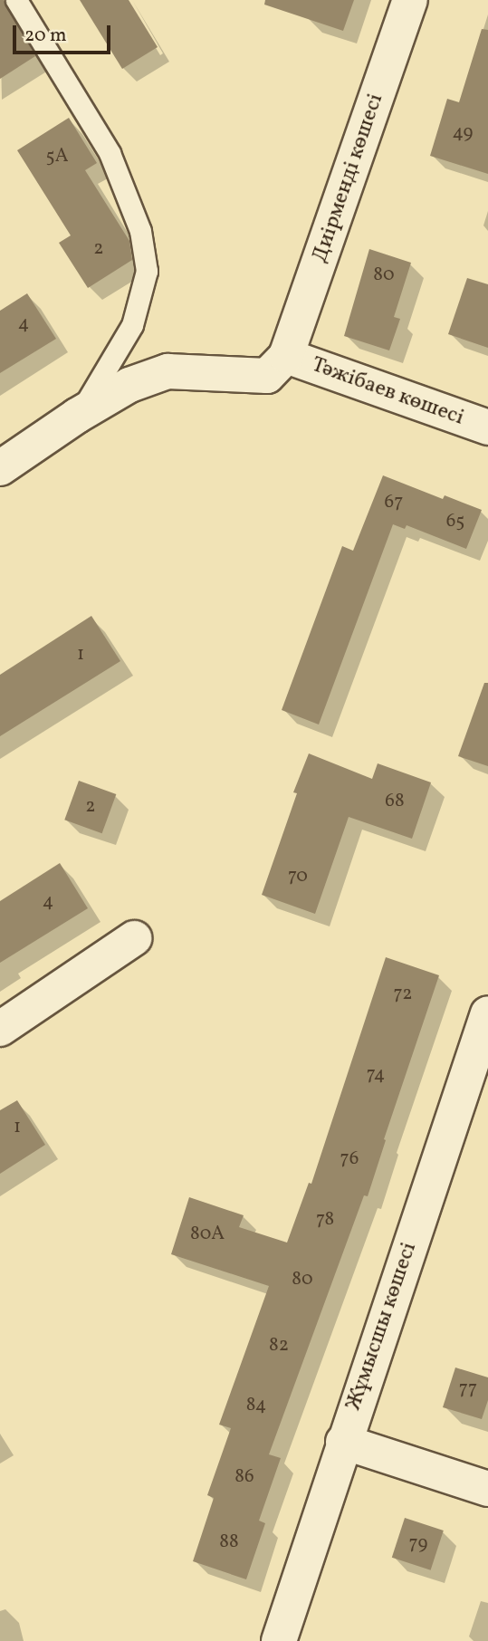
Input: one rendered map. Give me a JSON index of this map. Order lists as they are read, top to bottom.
{
  "streets": {
    "street": ["Диірменді көшесі", "Тәжібаев көшесі", "Жұмысшы көшесі"]
  },
  "crossings": [
    ["Диірменді көшесі", "Тәжібаев көшесі"]
  ],
  "house_numbers": [
    "49",
    "5А",
    "2",
    "80",
    "4",
    "67",
    "65",
    "1",
    "68",
    "2",
    "70",
    "4",
    "72",
    "74",
    "1",
    "76",
    "78",
    "80А",
    "80",
    "82",
    "77",
    "84",
    "86",
    "88",
    "79"
  ],
  "scale_bar": "20 m"
}
